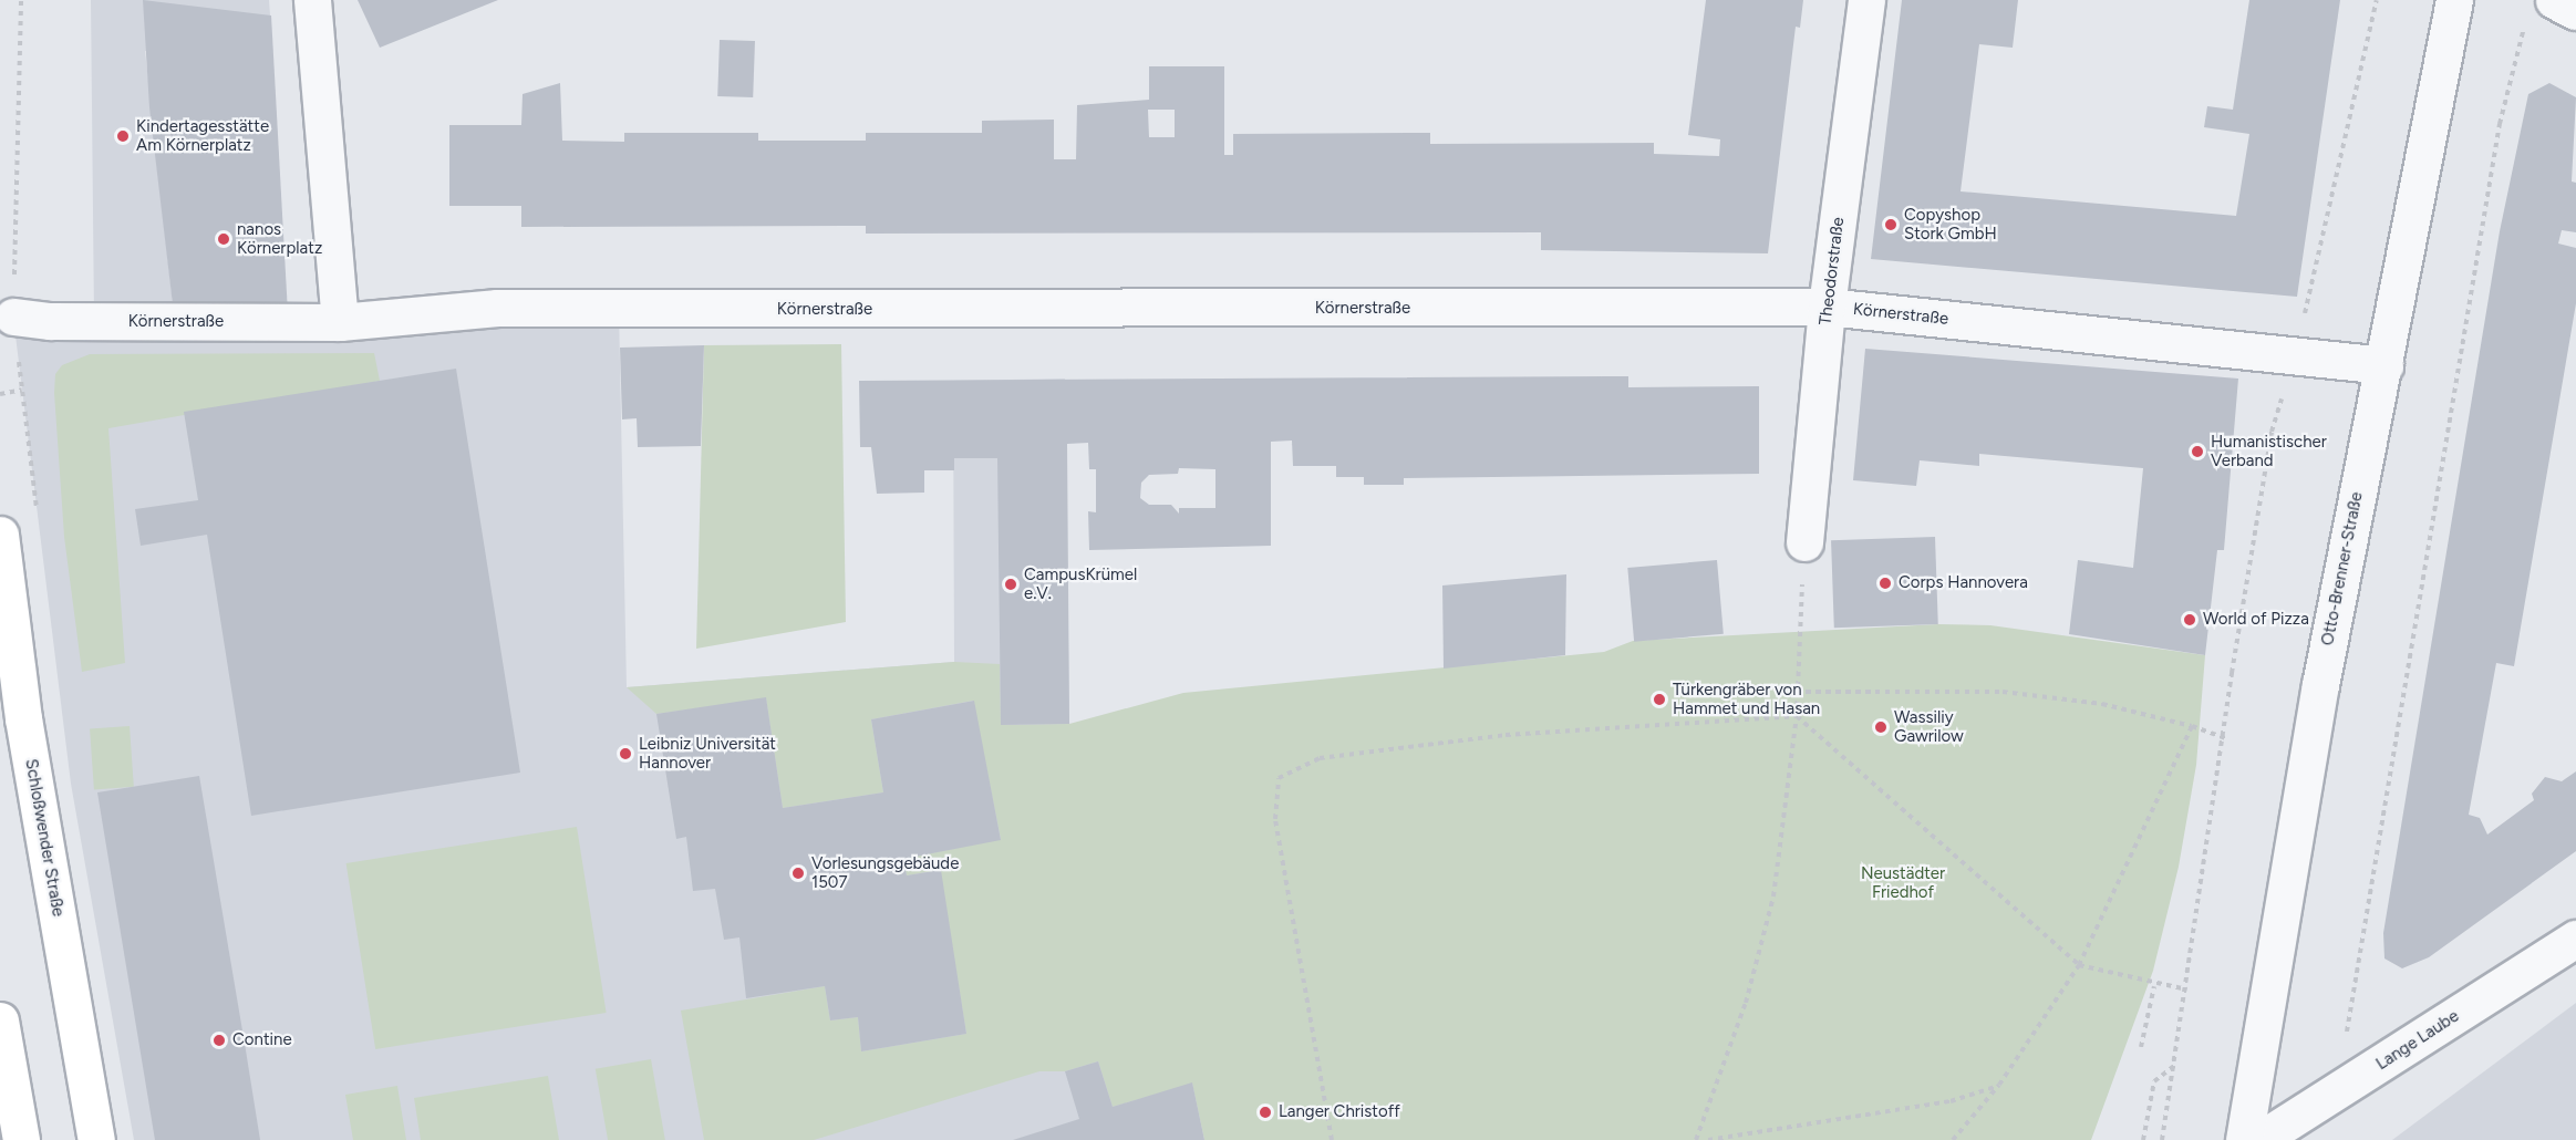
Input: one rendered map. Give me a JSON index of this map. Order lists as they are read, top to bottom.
{
  "streets": {
    "main road": ["Schloßwender Straße"],
    "street": [
      "Theodorstraße",
      "Körnerstraße",
      "Otto-Brenner-Straße",
      "Lange Laube"
    ]
  },
  "crossings": [
    ["Theodorstraße", "Körnerstraße"],
    ["Körnerstraße", "Otto-Brenner-Straße"]
  ],
  "parks": ["Neustädter Friedhof"],
  "places": [
    "Kindertagesstätte Am Körnerplatz",
    "Copyshop Stork GmbH",
    "nanos Körnerplatz",
    "Humanistischer Verband",
    "Corps Hannovera",
    "CampusKrümel e.V.",
    "World of Pizza",
    "Türkengräber von Hammet und Hasan",
    "Wassiliy Gawrilow",
    "Leibniz Universität Hannover",
    "Vorlesungsgebäude 1507",
    "Contine",
    "Langer Christoff"
  ]
}
